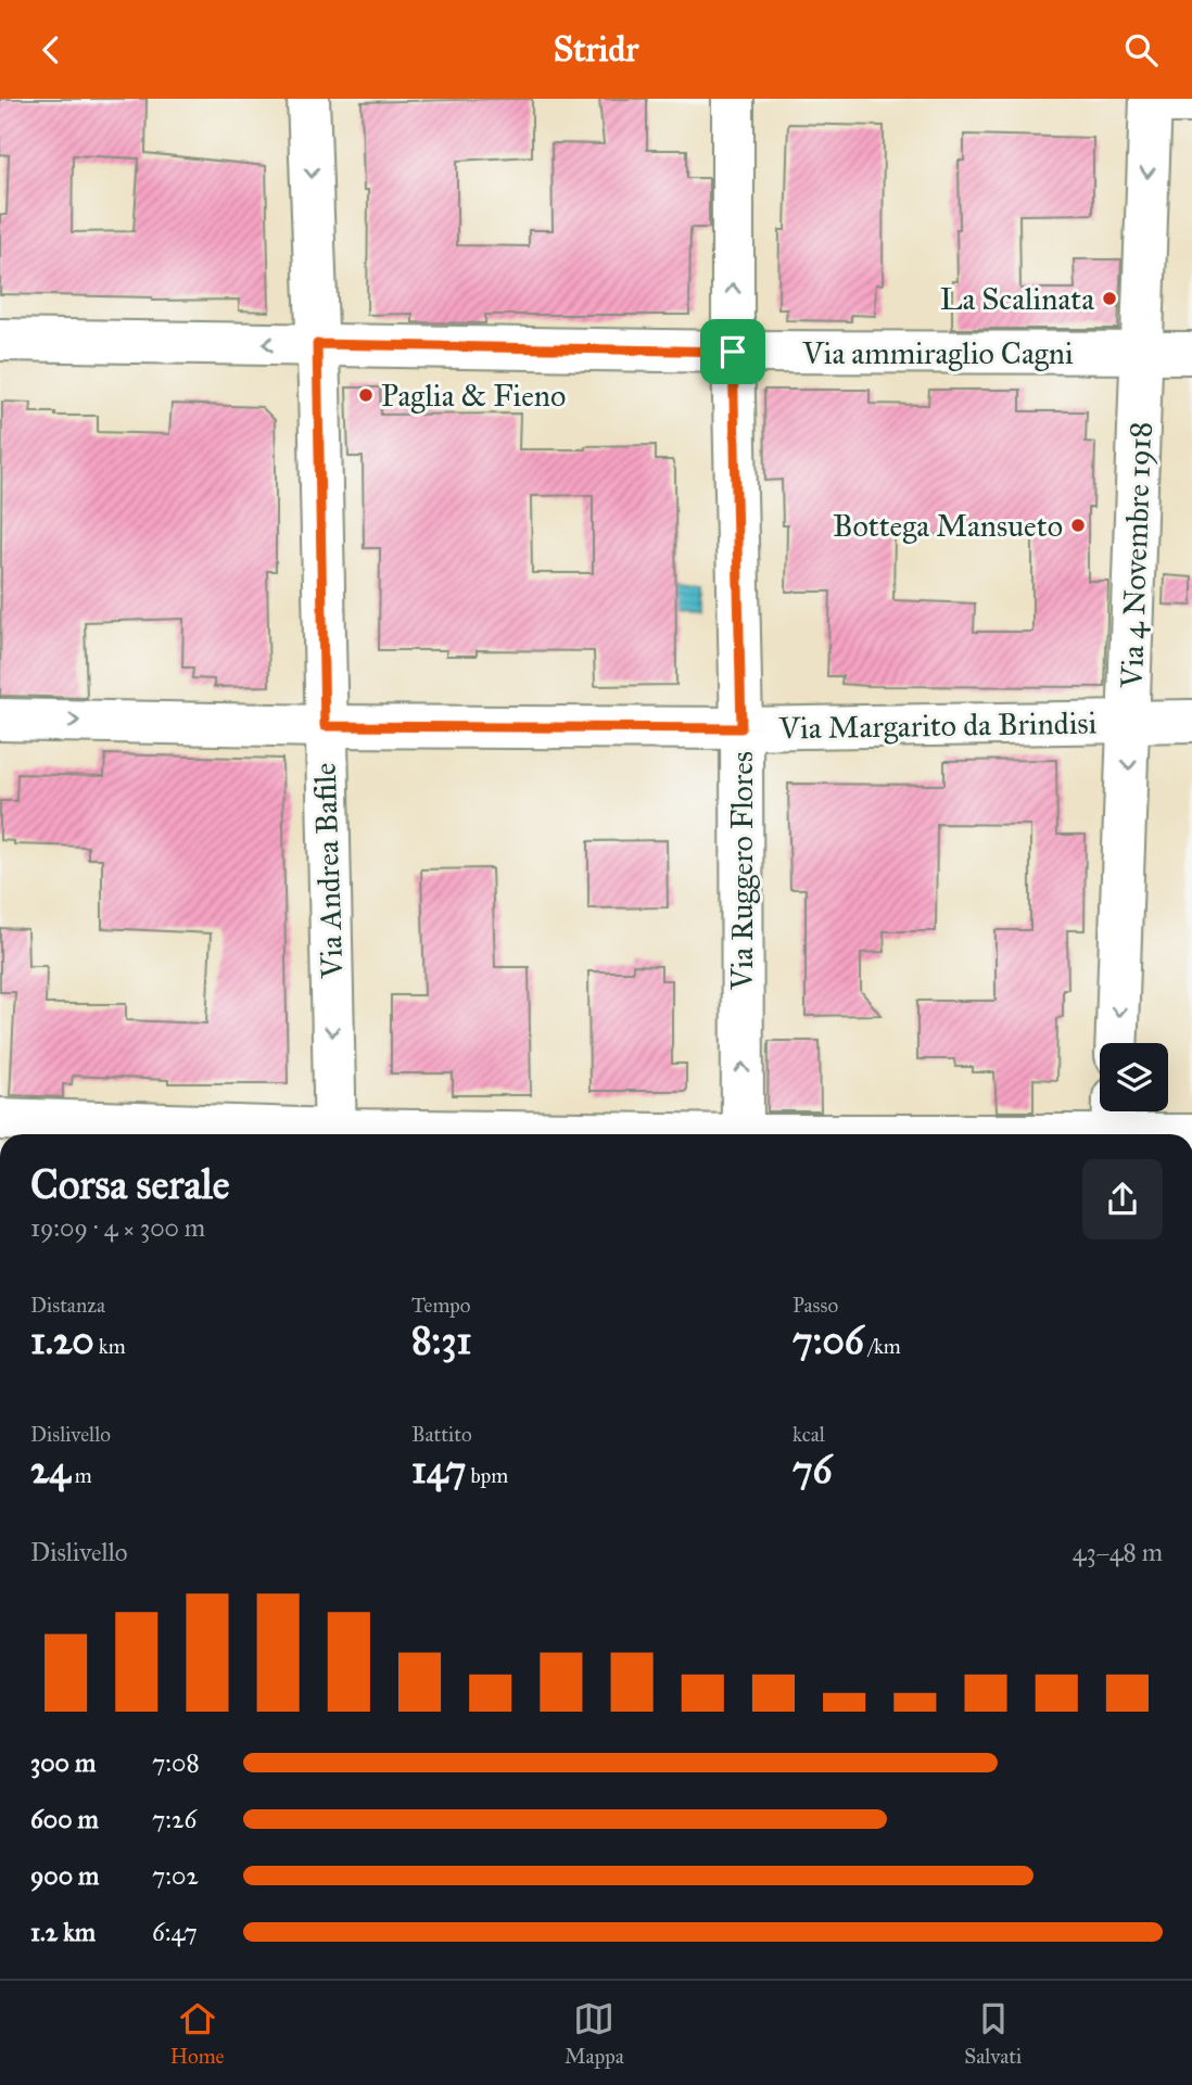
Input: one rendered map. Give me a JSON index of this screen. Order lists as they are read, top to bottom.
{
  "streets": {
    "street": [
      "Via ammiraglio Cagni",
      "Via 4 Novembre 1918",
      "Via Margarito da Brindisi",
      "Via Andrea Bafile",
      "Via Ruggero Flores"
    ]
  },
  "crossings": [
    ["Via ammiraglio Cagni", "Via 4 Novembre 1918"],
    ["Via ammiraglio Cagni", "Via Andrea Bafile"],
    ["Via ammiraglio Cagni", "Via Ruggero Flores"],
    ["Via 4 Novembre 1918", "Via Margarito da Brindisi"],
    ["Via Margarito da Brindisi", "Via Andrea Bafile"],
    ["Via Margarito da Brindisi", "Via Ruggero Flores"]
  ],
  "one_way": ["Via 4 Novembre 1918", "Via Andrea Bafile", "Via Ruggero Flores"],
  "places": ["La Scalinata", "Paglia & Fieno", "Bottega Mansueto"],
  "page": {
    "header": "Stridr",
    "heading": ["Corsa serale", "19:09 · 4 × 300 m"],
    "stats": [
      ["Distanza", "1.20 km"],
      ["Tempo", "8:31"],
      ["Passo", "7:06 /km"],
      ["Dislivello", "24 m"],
      ["Battito", "147 bpm"],
      ["kcal", "76"]
    ],
    "chart": ["Dislivello", "43–48 m"],
    "list": [
      {
        "name": "300 m",
        "note": "7:08"
      },
      {
        "name": "600 m",
        "note": "7:26"
      },
      {
        "name": "900 m",
        "note": "7:02"
      },
      {
        "name": "1.2 km",
        "note": "6:47"
      }
    ],
    "tabs": ["Home", "Mappa", "Salvati"]
  }
}
